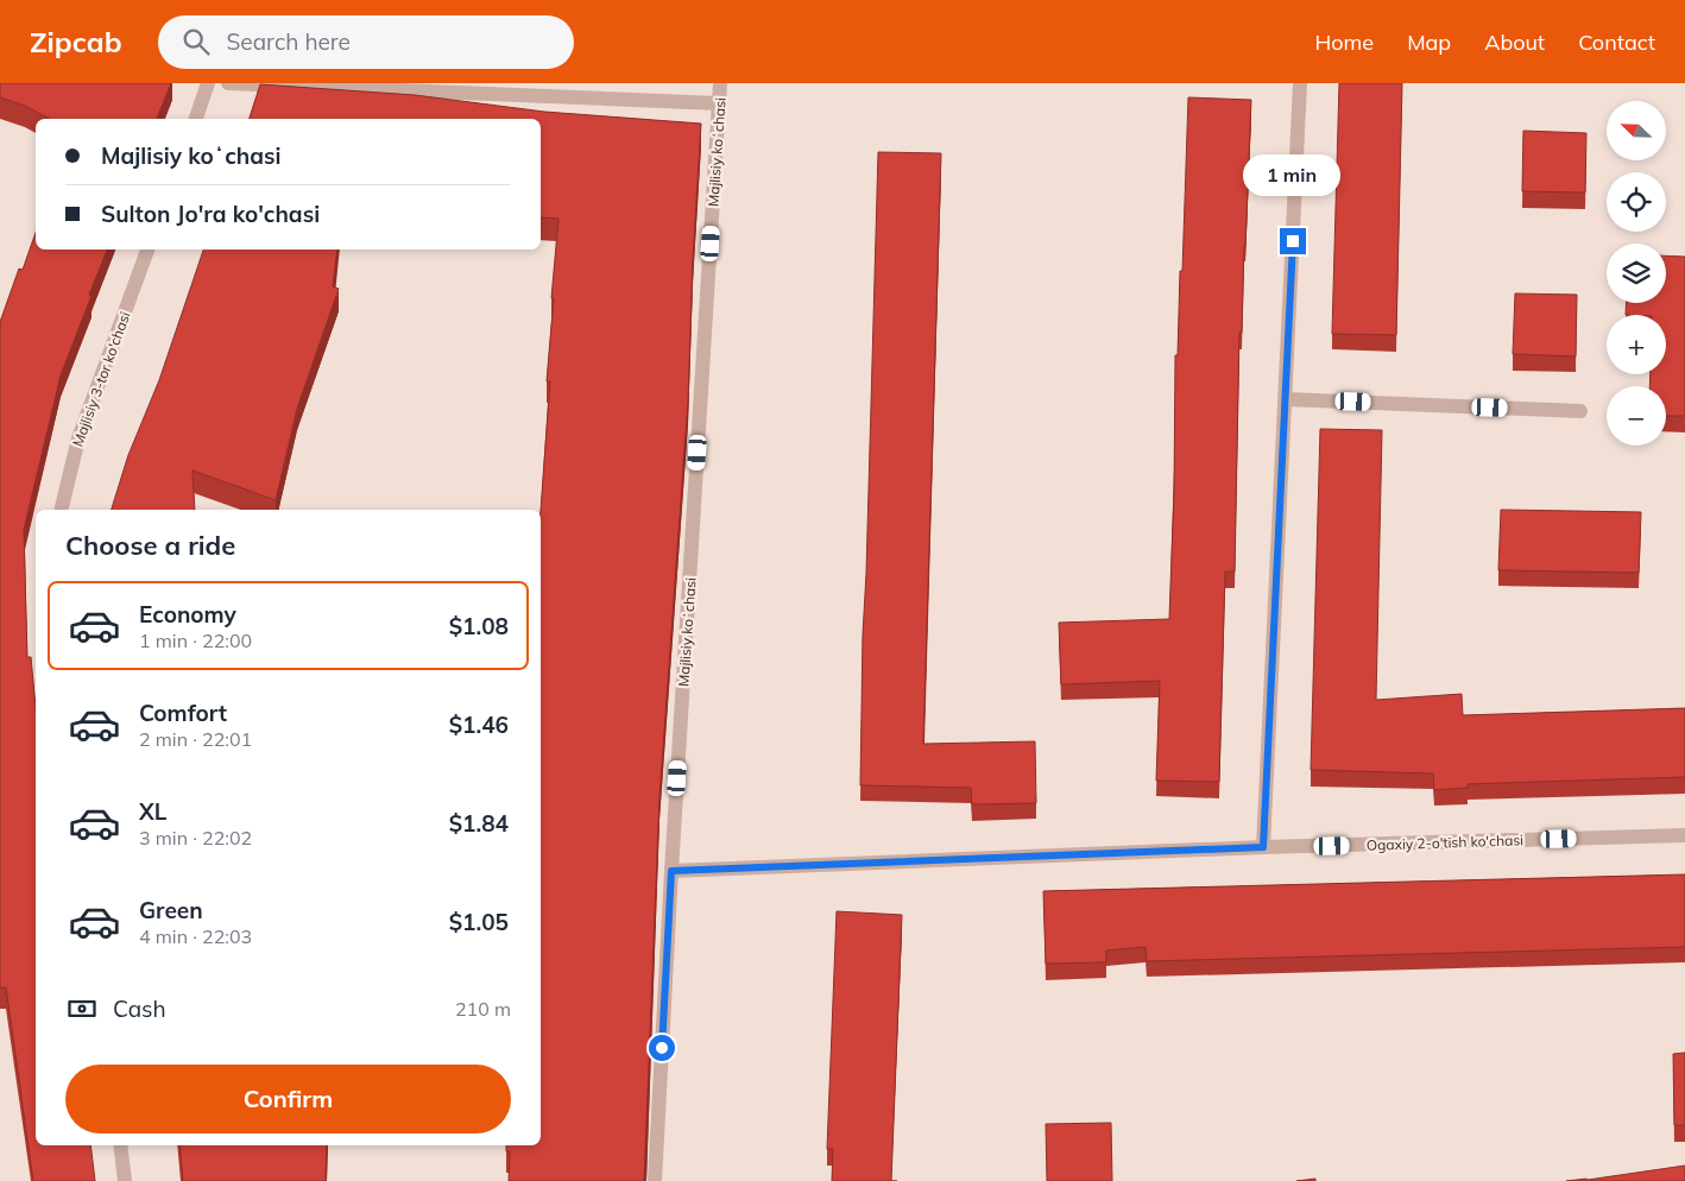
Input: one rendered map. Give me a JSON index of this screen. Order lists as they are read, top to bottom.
{
  "streets": {
    "street": ["Majlisiy koʻchasi", "Majlisiy 3-tor ko'chasi", "Ogaxiy 2-o'tish ko'chasi"]
  },
  "crossings": [
    ["Majlisiy koʻchasi", "Ogaxiy 2-o'tish ko'chasi"]
  ],
  "north": "top left",
  "page": {
    "header": "Zipcab",
    "search": "Search here",
    "nav": [
      "Home",
      "Map",
      "About",
      "Contact"
    ],
    "map_buttons": ["+", "−"],
    "banner": ["Majlisiy koʻchasi", "Sulton Jo'ra ko'chasi"],
    "bubble": "1 min",
    "heading": "Choose a ride",
    "list": [
      {
        "name": "Economy",
        "note": "1 min · 22:00",
        "value": "$1.08"
      },
      {
        "name": "Comfort",
        "note": "2 min · 22:01",
        "value": "$1.46"
      },
      {
        "name": "XL",
        "note": "3 min · 22:02",
        "value": "$1.84"
      },
      {
        "name": "Green",
        "note": "4 min · 22:03",
        "value": "$1.05"
      }
    ],
    "pay": ["Cash", "210 m"],
    "buttons": "Confirm"
  }
}
